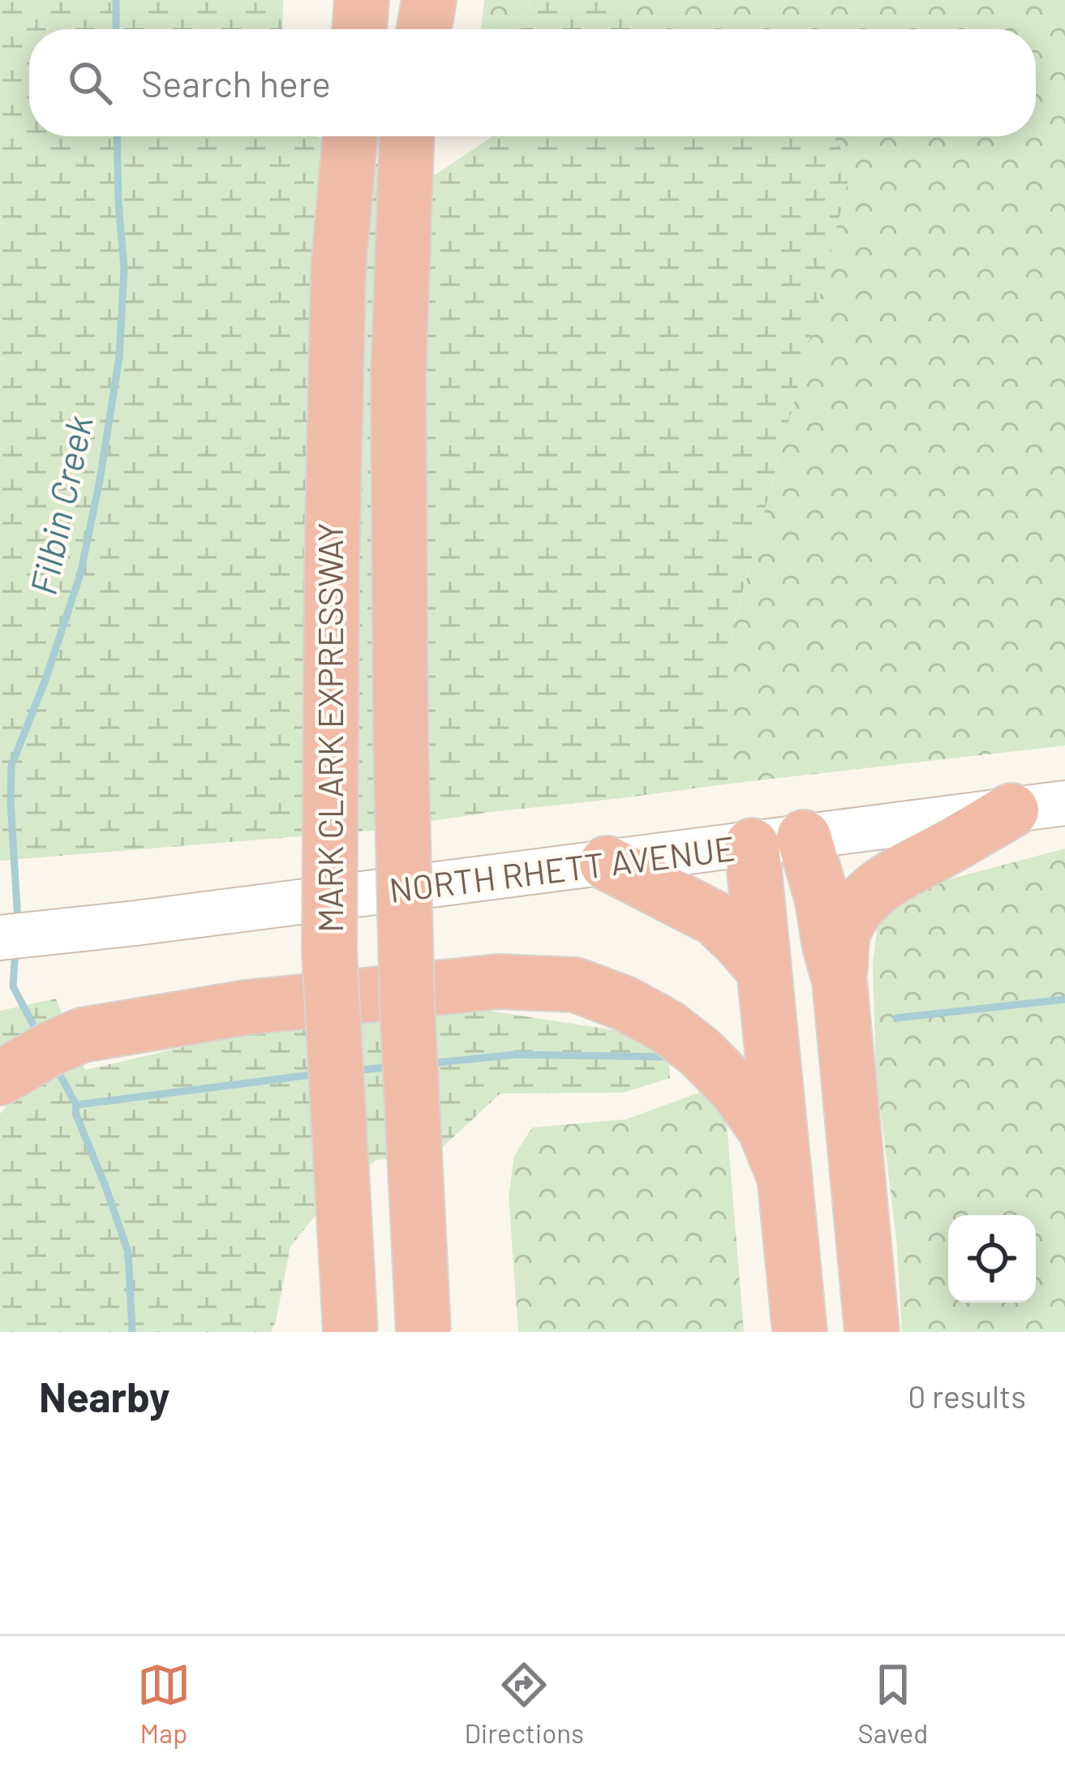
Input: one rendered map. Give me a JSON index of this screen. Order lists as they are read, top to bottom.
{
  "streets": {
    "highway": ["MARK CLARK EXPRESSWAY"],
    "main road": ["NORTH RHETT AVENUE"]
  },
  "water": ["Filbin Creek"],
  "page": {
    "search": "Search here",
    "heading": ["Nearby", "0 results"],
    "nav": ["Map", "Directions", "Saved"]
  }
}
